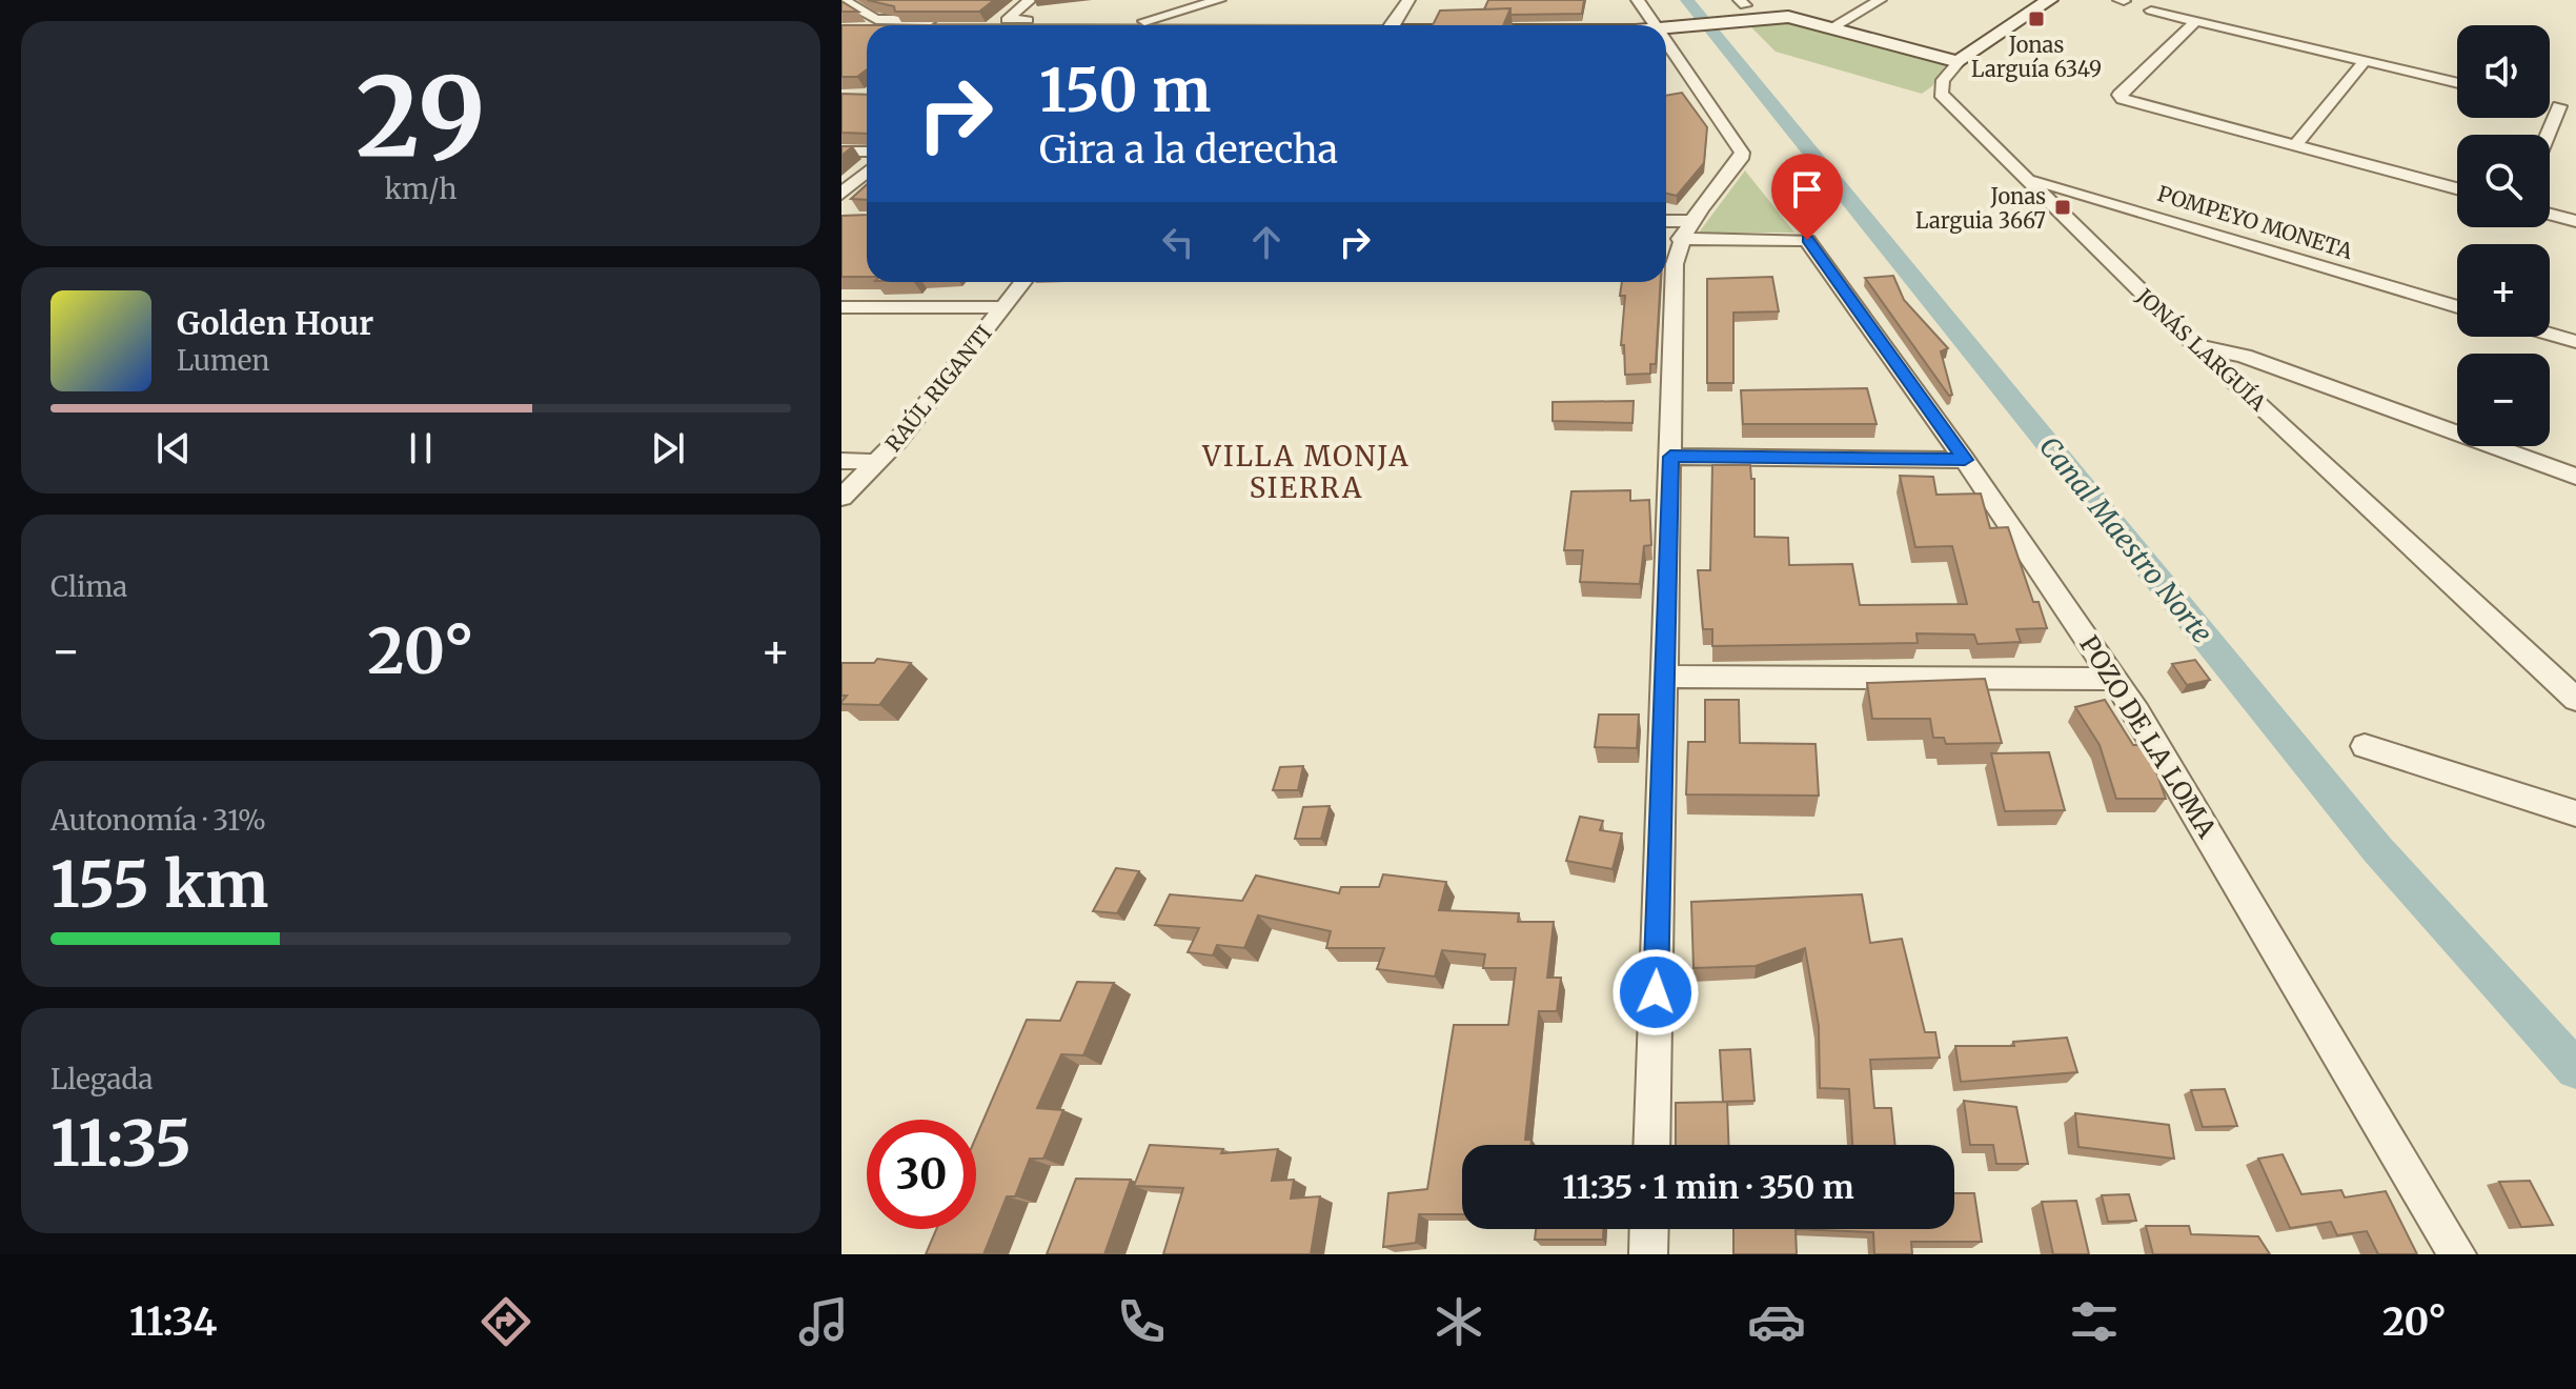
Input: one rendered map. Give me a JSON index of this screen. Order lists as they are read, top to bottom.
{
  "streets": {
    "street": [
      "POMPEYO MONETA",
      "JONÁS LARGUÍA",
      "RAÚL RIGANTI",
      "POZO DE LA LOMA"
    ]
  },
  "crossings": [
    ["POMPEYO MONETA", "JONÁS LARGUÍA"]
  ],
  "districts": ["VILLA MONJA SIERRA"],
  "water": ["Canal Maestro Norte"],
  "places": {
    "transit": ["Jonas Larguía 6349", "Jonas Larguia 3667"]
  },
  "page": {
    "tile": [
      ["29", "km/h"],
      "Clima",
      ["Autonomía · 31%", "155 km"],
      ["Llegada", "11:35"]
    ],
    "map_buttons": ["+", "−"],
    "turn": ["150 m", "Gira a la derecha"],
    "song": ["Golden Hour", "Lumen"],
    "heat": ["−", "20°", "+"],
    "limit": "30",
    "trip": "11:35 · 1 min · 350 m",
    "tabs": ["11:34", "20°"]
  }
}
